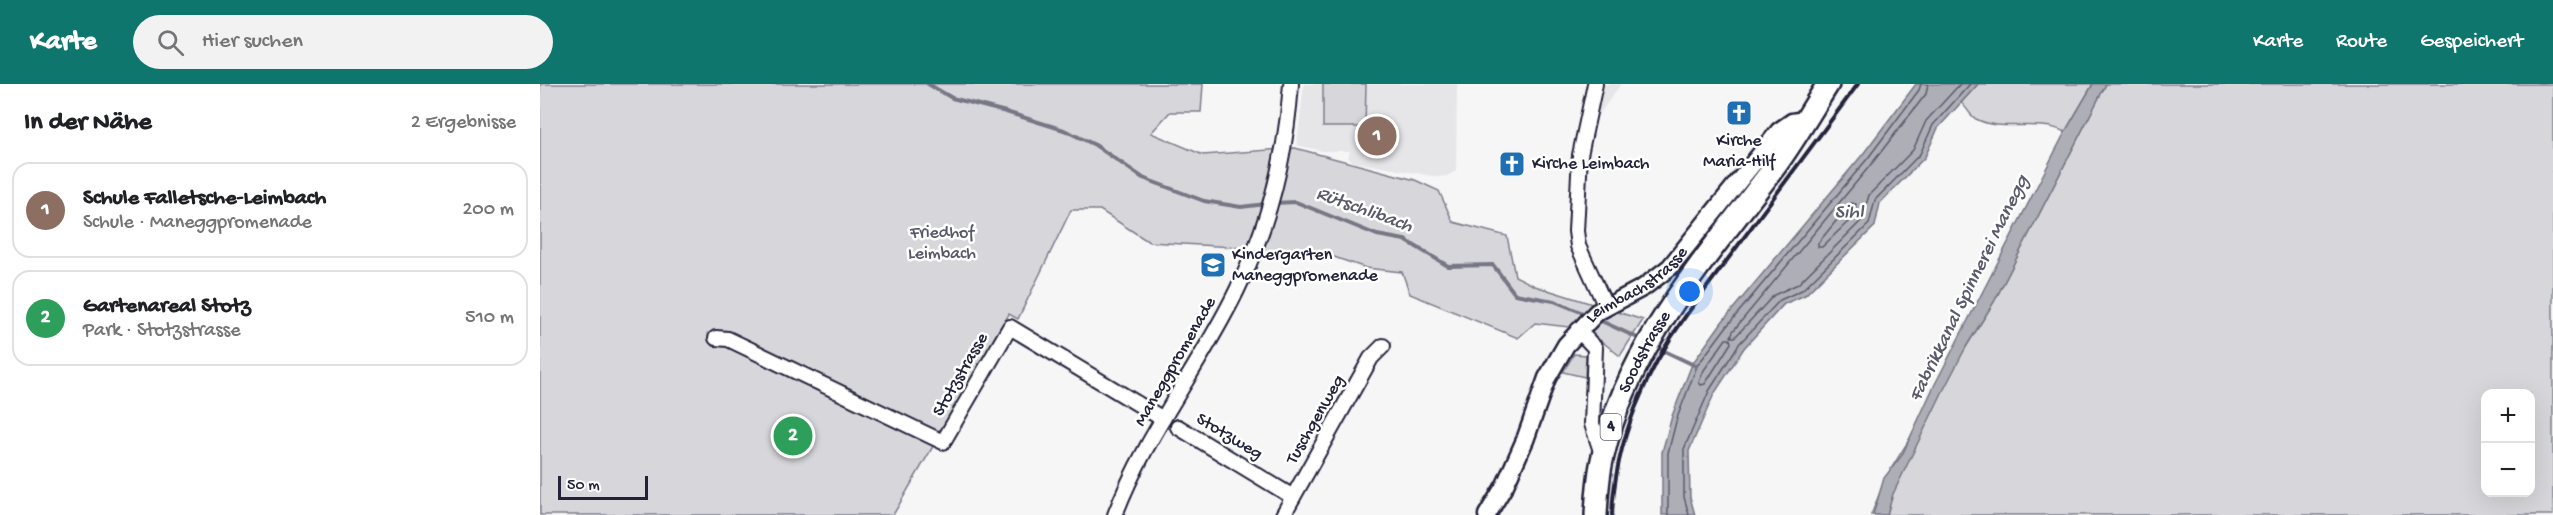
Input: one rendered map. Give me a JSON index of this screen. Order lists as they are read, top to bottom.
{
  "streets": {
    "main road": ["Soodstrasse", "4"],
    "street": [
      "Leimbachstrasse",
      "Maneggpromenade",
      "Stotzstrasse",
      "Tuschgenweg",
      "Stotzweg"
    ]
  },
  "crossings": [
    ["Leimbachstrasse", "Soodstrasse"],
    ["Leimbachstrasse", "4"],
    ["Soodstrasse", "4"],
    ["Maneggpromenade", "Stotzstrasse"],
    ["Tuschgenweg", "Stotzweg"]
  ],
  "water": ["Rütschlibach", "Sihl", "Fabrikkanal Spinnerei Manegg"],
  "parks": ["Friedhof Leimbach"],
  "places": {
    "church": ["Kirche Maria-Hilf", "Kirche Leimbach"],
    "school or university": ["Kindergarten Maneggpromenade"]
  },
  "scale_bar": "50 m",
  "page": {
    "header": "Karte",
    "search": "Hier suchen",
    "nav": ["Karte", "Route", "Gespeichert"],
    "heading": ["In der Nähe", "2 Ergebnisse"],
    "pins": ["1", "2"],
    "list": [
      {
        "mark": "1",
        "name": "Schule Falletsche-Leimbach",
        "note": "Schule · Maneggpromenade",
        "value": "200 m"
      },
      {
        "mark": "2",
        "name": "Gartenareal Stotz",
        "note": "Park · Stotzstrasse",
        "value": "510 m"
      }
    ],
    "map_buttons": ["+", "−"],
    "scale": "50 m"
  }
}
